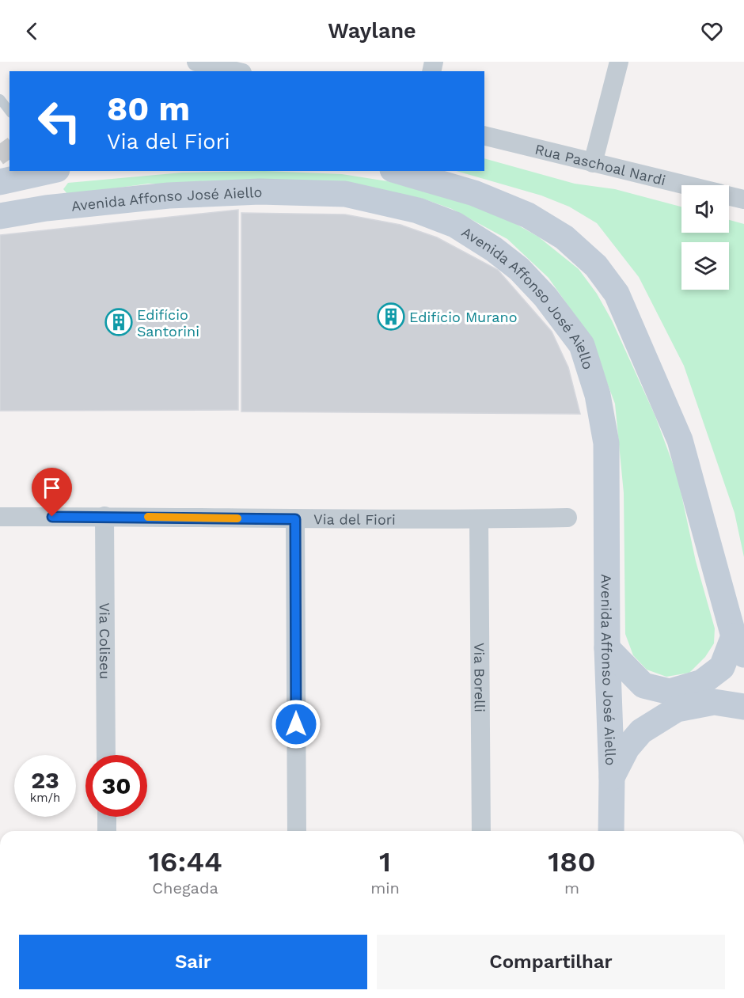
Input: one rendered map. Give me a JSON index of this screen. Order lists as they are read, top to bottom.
{
  "streets": {
    "street": [
      "Rua Paschoal Nardi",
      "Avenida Affonso José Aiello",
      "Via del Fiori",
      "Via Coliseu",
      "Via Borelli"
    ]
  },
  "crossings": [
    ["Via del Fiori", "Via Coliseu"],
    ["Via del Fiori", "Via Borelli"]
  ],
  "places": {
    "building": ["Edifício Murano", "Edifício Santorini"]
  },
  "page": {
    "header": "Waylane",
    "turn": ["80 m", "Via del Fiori"],
    "speed": "23 km/h",
    "limit": "30",
    "eta": [
      "16:44",
      "Chegada",
      "1",
      "min",
      "180",
      "m"
    ],
    "buttons": ["Sair", "Compartilhar"]
  }
}
